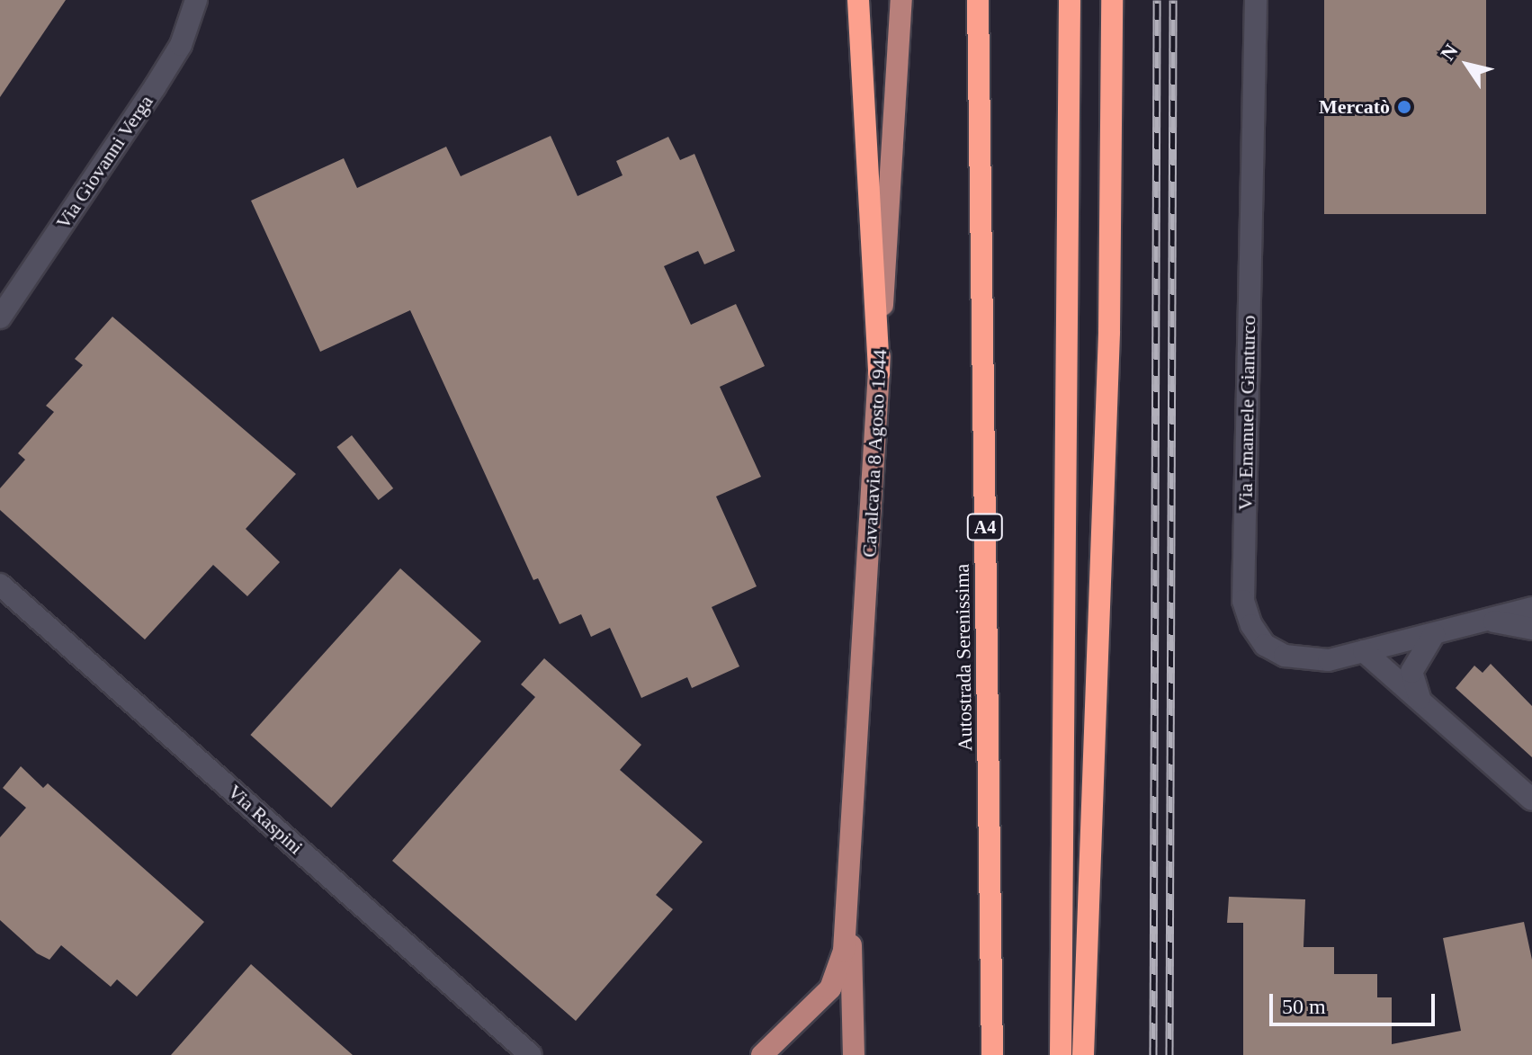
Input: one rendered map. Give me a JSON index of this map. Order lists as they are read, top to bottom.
{
  "streets": {
    "highway": ["A4", "Autostrada Serenissima"],
    "main road": ["Cavalcavia 8 Agosto 1944"],
    "street": ["Via Giovanni Verga", "Via Emanuele Gianturco", "Via Raspini"]
  },
  "places": ["Mercatò"],
  "scale_bar": "50 m",
  "north": "top left"
}
